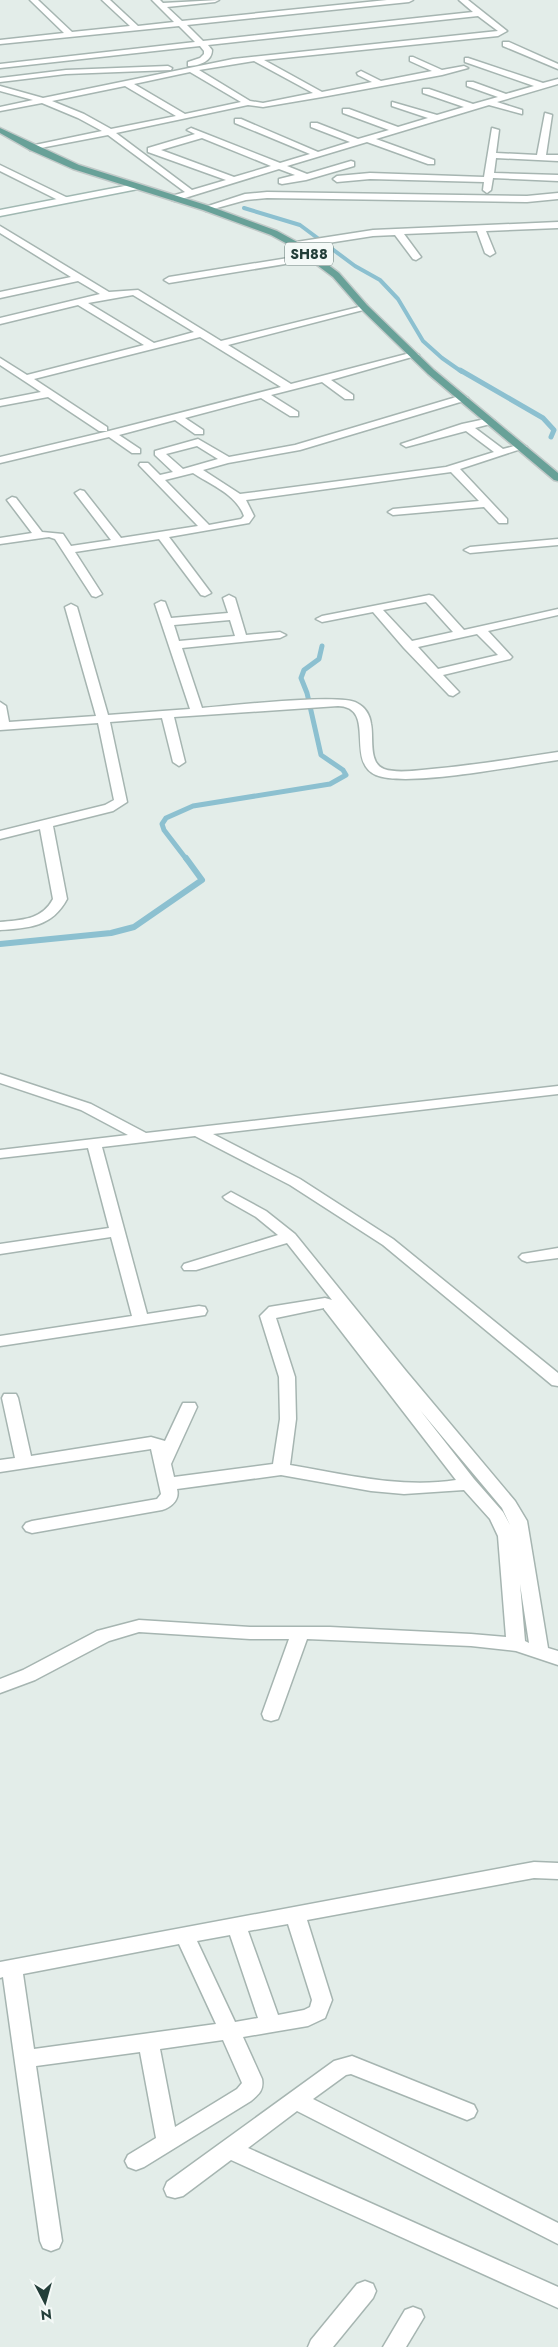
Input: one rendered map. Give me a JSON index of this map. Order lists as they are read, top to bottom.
{
  "streets": {
    "main road": ["SH88"]
  },
  "north": "bottom"
}
